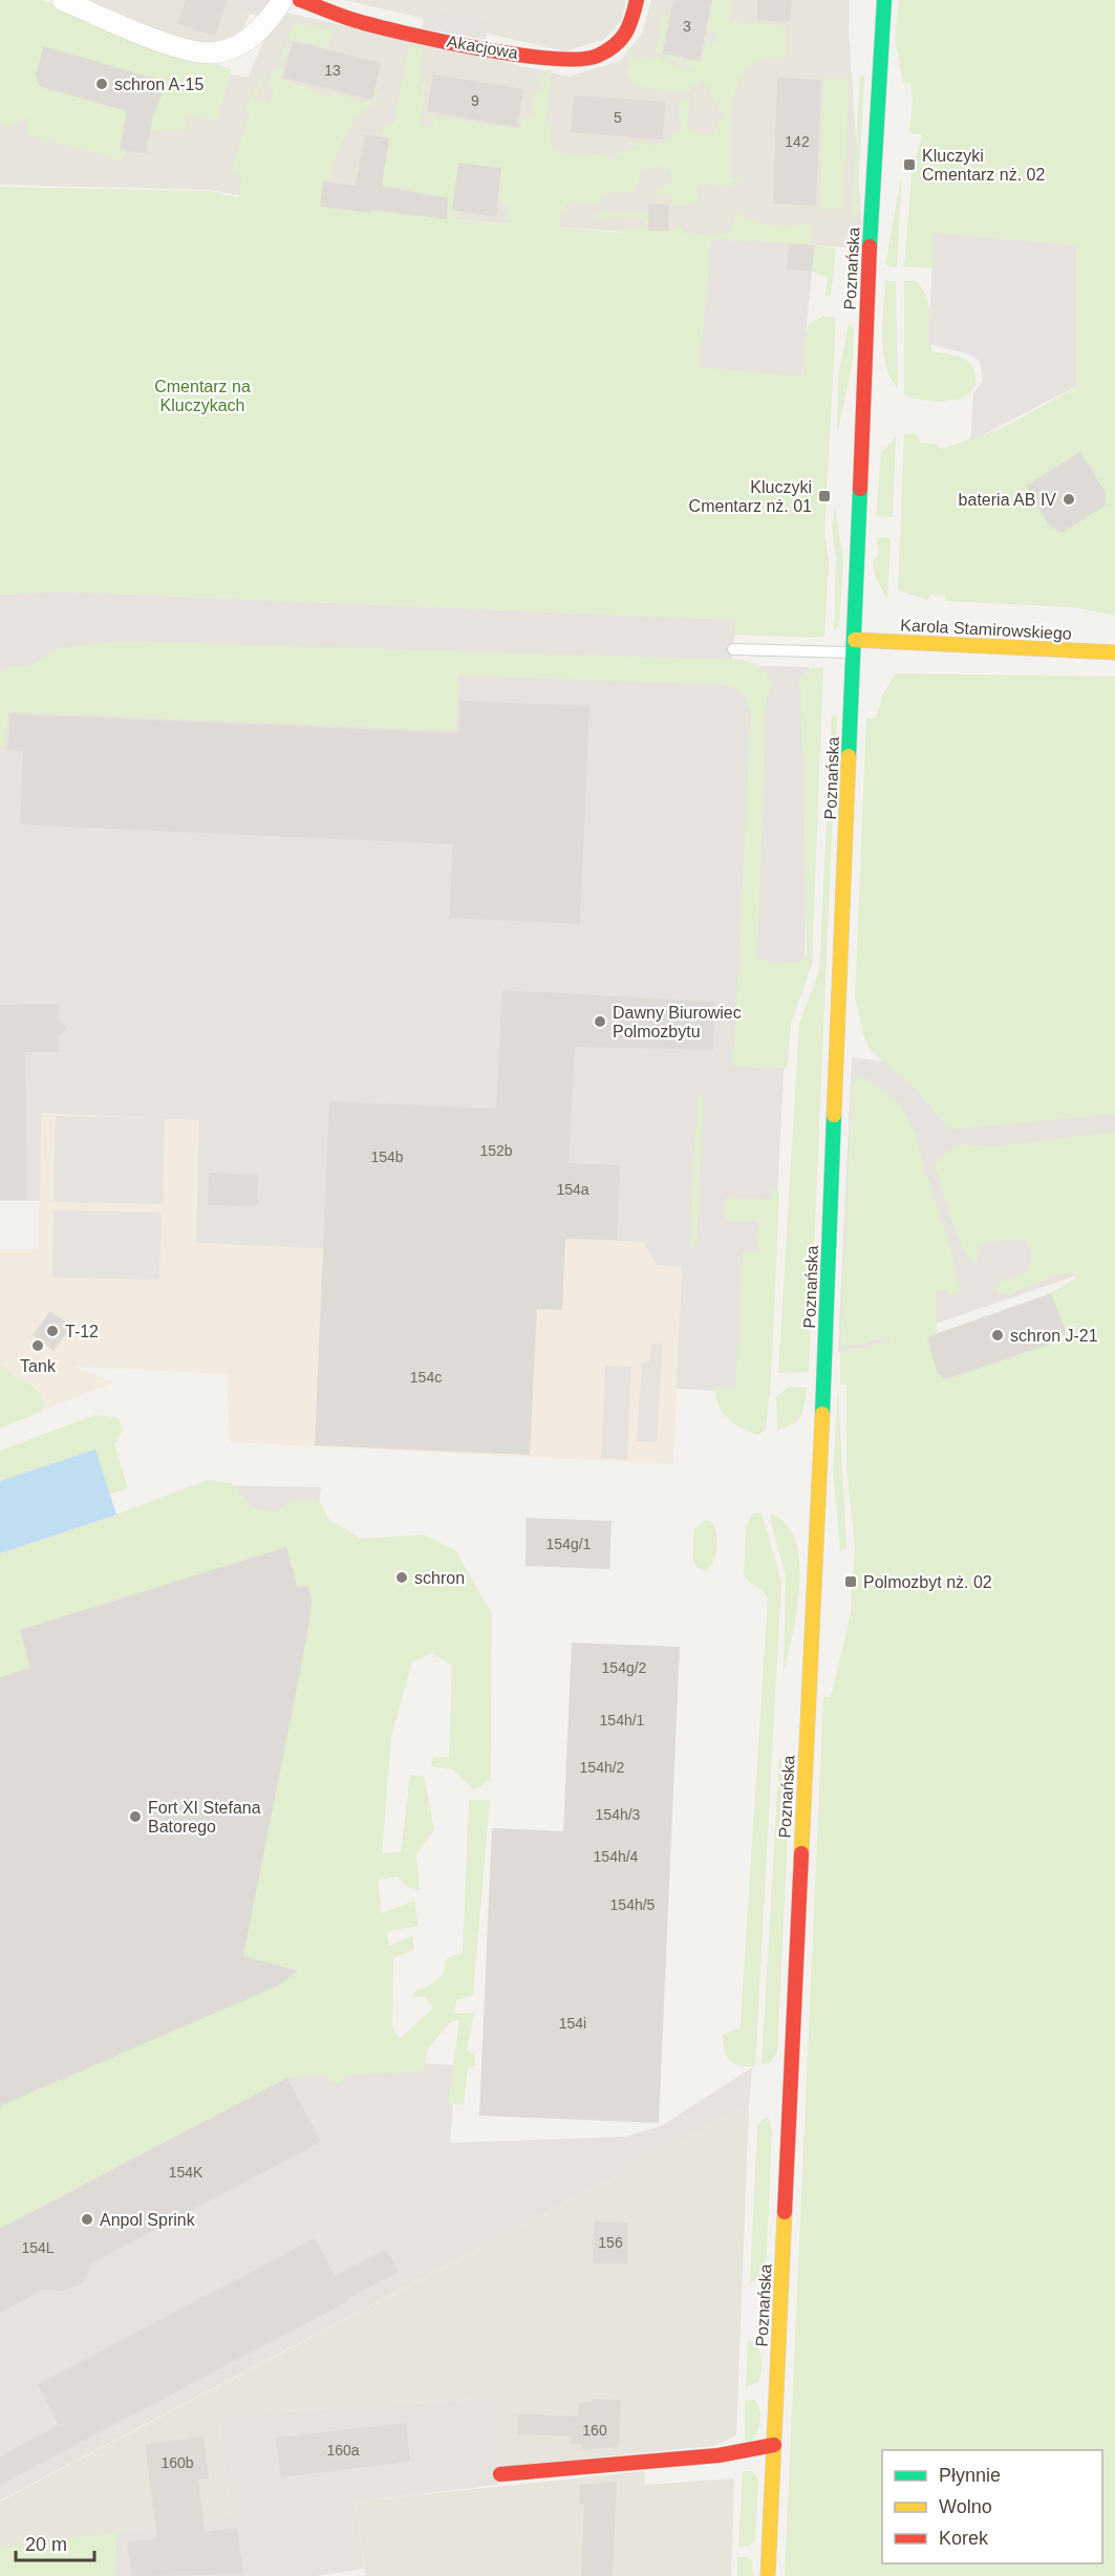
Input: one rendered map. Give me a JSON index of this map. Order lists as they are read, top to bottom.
{
  "streets": {
    "main road": ["Akacjowa", "Poznańska", "Karola Stamirowskiego"]
  },
  "crossings": [
    ["Poznańska", "Karola Stamirowskiego"]
  ],
  "parks": ["Cmentarz na Kluczykach"],
  "places": {
    "other": [
      "schron A-15",
      "bateria AB IV",
      "Dawny Biurowiec Polmozbytu",
      "T-12",
      "schron J-21",
      "Tank",
      "schron",
      "Fort XI Stefana Batorego",
      "Anpol Sprink"
    ],
    "transit": ["Kluczyki Cmentarz nż. 02", "Kluczyki Cmentarz nż. 01", "Polmozbyt nż. 02"]
  },
  "house_numbers": [
    "3",
    "13",
    "9",
    "5",
    "142",
    "152b",
    "154b",
    "154a",
    "154c",
    "154g/1",
    "154g/2",
    "154h/1",
    "154h/2",
    "154h/3",
    "154h/4",
    "154h/5",
    "154i",
    "154K",
    "156",
    "154L",
    "160",
    "160a",
    "160b"
  ],
  "legend": ["Płynnie", "Wolno", "Korek"],
  "scale_bar": "20 m"
}
